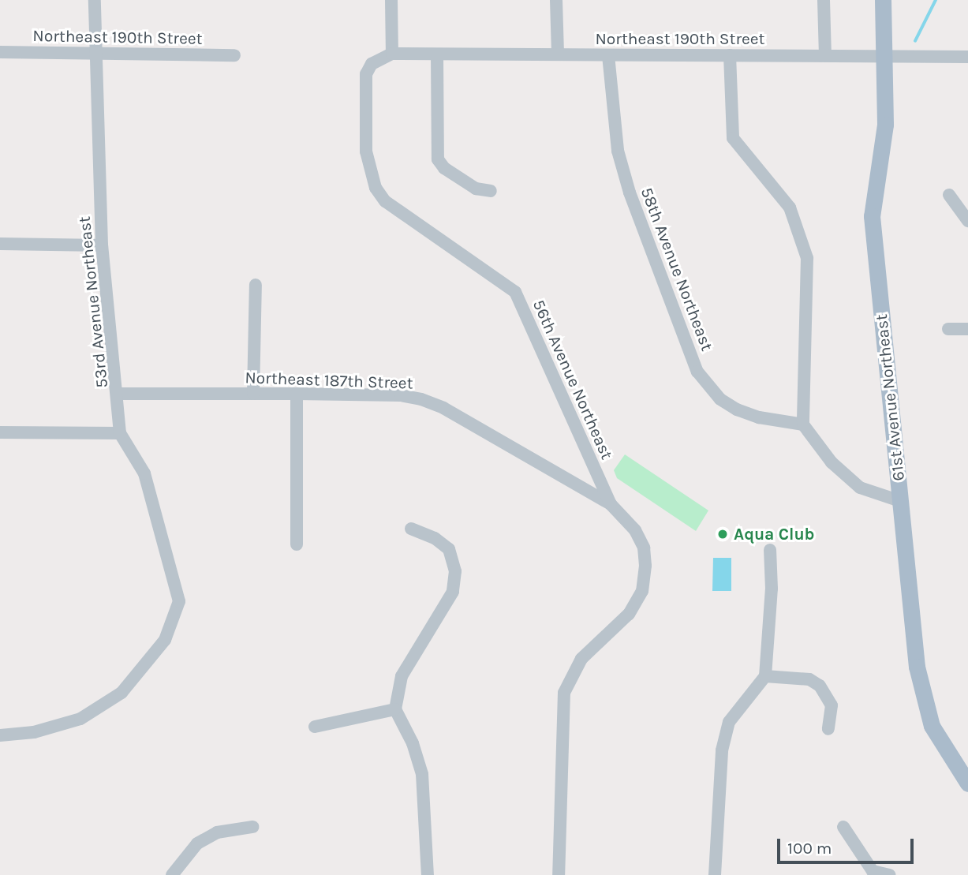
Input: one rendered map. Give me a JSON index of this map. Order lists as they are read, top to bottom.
{
  "streets": {
    "main road": ["61st Avenue Northeast"],
    "street": [
      "Northeast 190th Street",
      "58th Avenue Northeast",
      "53rd Avenue Northeast",
      "56th Avenue Northeast",
      "Northeast 187th Street"
    ]
  },
  "crossings": [
    ["Northeast 190th Street", "58th Avenue Northeast"],
    ["Northeast 190th Street", "53rd Avenue Northeast"],
    ["Northeast 190th Street", "56th Avenue Northeast"],
    ["Northeast 190th Street", "61st Avenue Northeast"],
    ["53rd Avenue Northeast", "Northeast 187th Street"],
    ["56th Avenue Northeast", "Northeast 187th Street"]
  ],
  "places": ["Aqua Club"],
  "scale_bar": "100 m"
}
